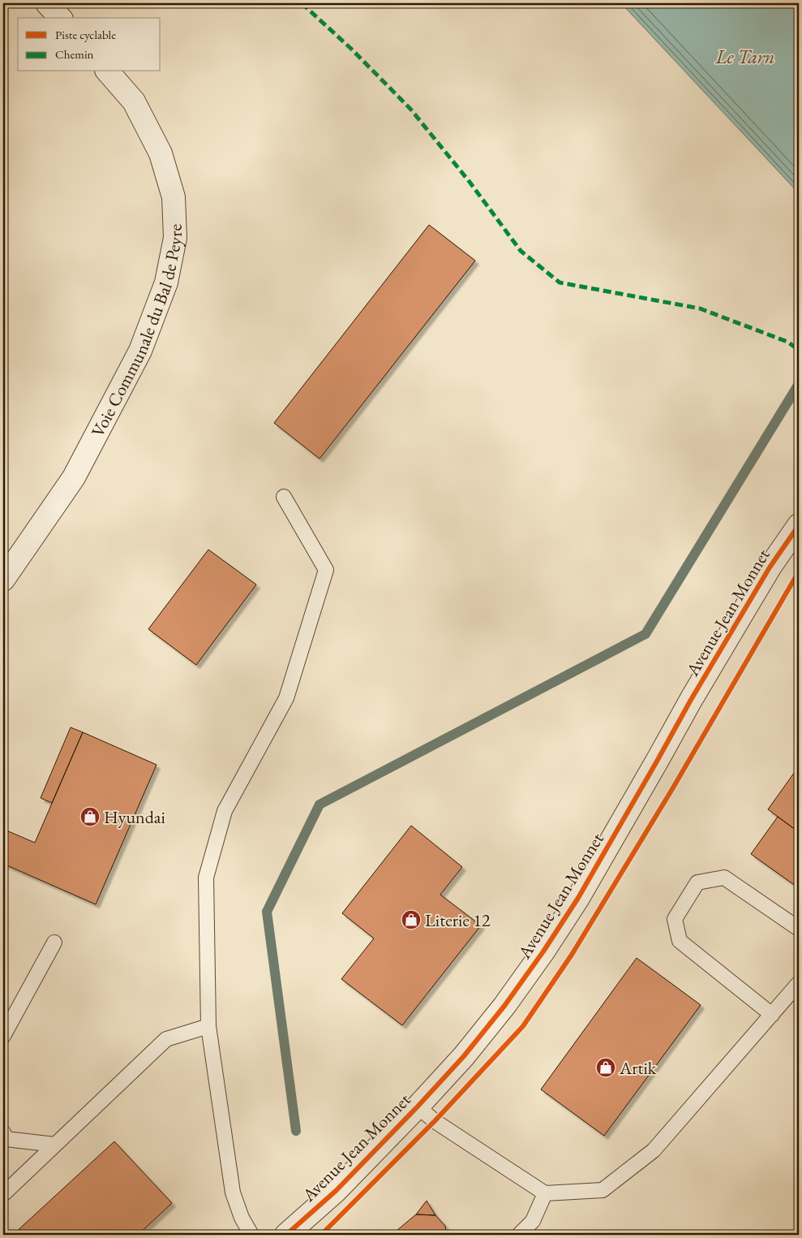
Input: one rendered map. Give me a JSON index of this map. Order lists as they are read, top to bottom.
{
  "streets": {
    "street": ["Voie Communale du Bal de Peyre", "Avenue Jean Monnet"]
  },
  "water": ["Le Tarn"],
  "places": {
    "shop": ["Hyundai", "Literie 12", "Artik"]
  },
  "legend": ["Piste cyclable", "Chemin"]
}
